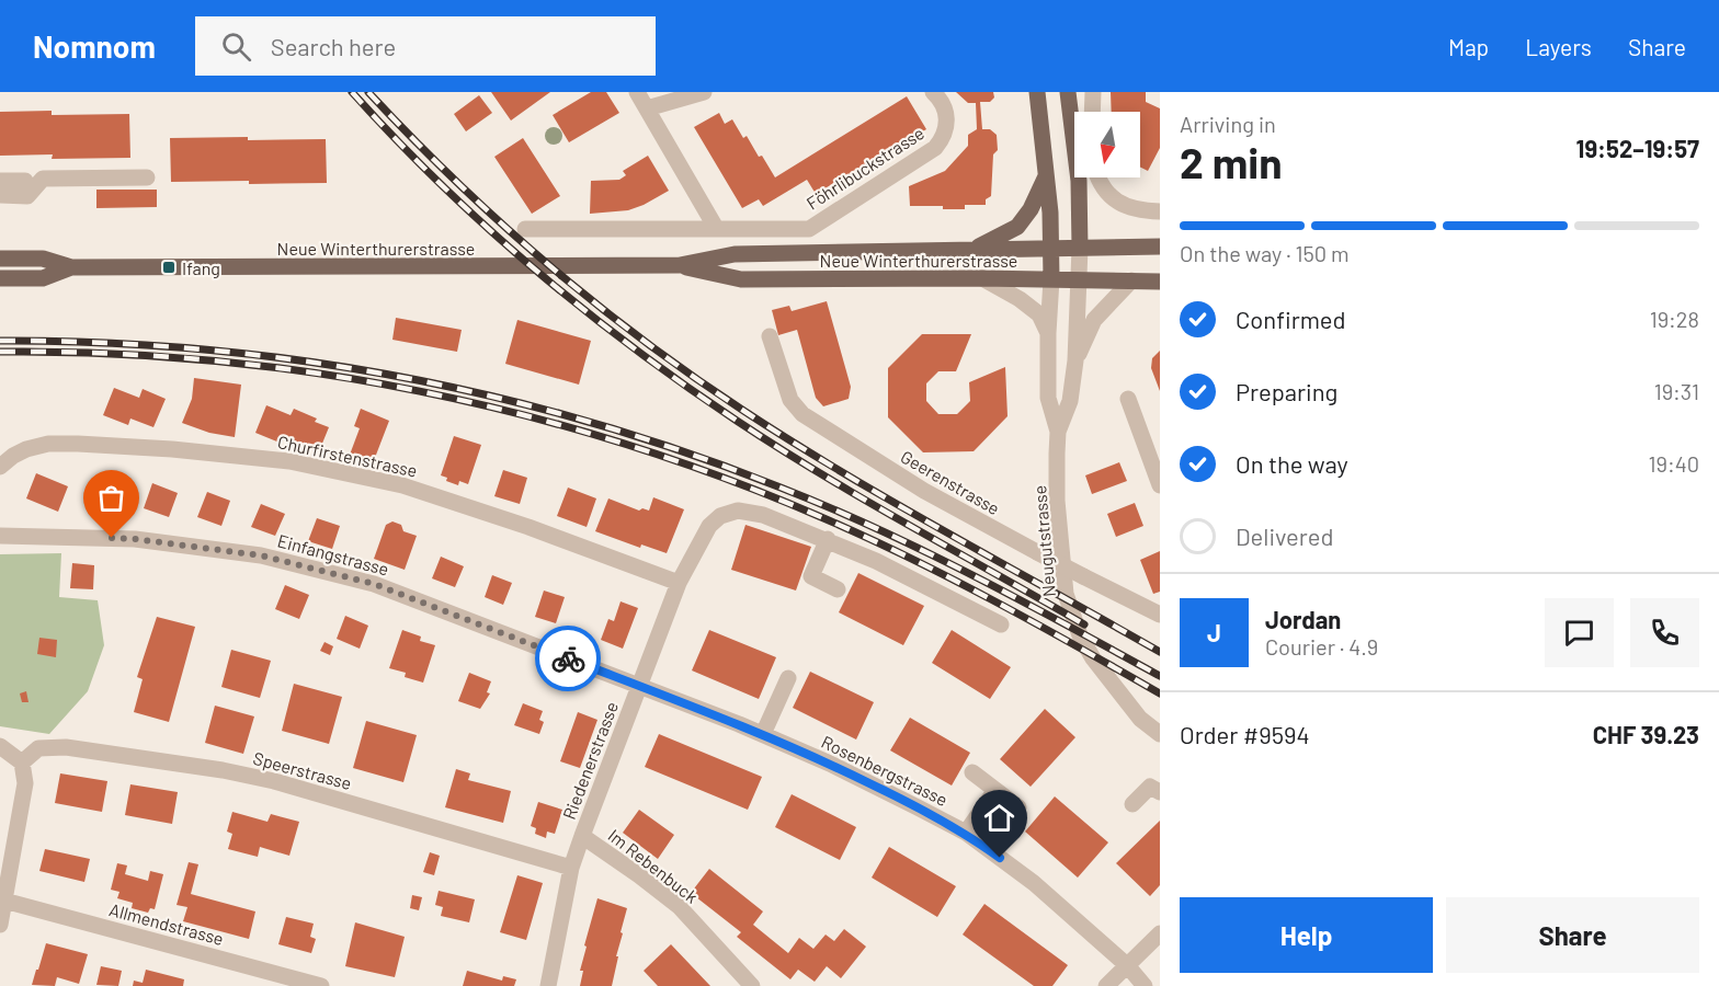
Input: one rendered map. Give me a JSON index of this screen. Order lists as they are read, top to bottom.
{
  "streets": {
    "main road": ["Neue Winterthurerstrasse", "Neugutstrasse"],
    "street": [
      "Föhrlibuckstrasse",
      "Churfirstenstrasse",
      "Geerenstrasse",
      "Einfangstrasse",
      "Riedenerstrasse",
      "Speerstrasse",
      "Rosenbergstrasse",
      "Im Rebenbuck",
      "Allmendstrasse"
    ]
  },
  "crossings": [
    ["Neue Winterthurerstrasse", "Neugutstrasse"],
    ["Churfirstenstrasse", "Riedenerstrasse"],
    ["Einfangstrasse", "Riedenerstrasse"],
    ["Einfangstrasse", "Rosenbergstrasse"],
    ["Riedenerstrasse", "Speerstrasse"],
    ["Riedenerstrasse", "Rosenbergstrasse"],
    ["Riedenerstrasse", "Im Rebenbuck"]
  ],
  "places": {
    "transit": ["Ifang"]
  },
  "north": "bottom",
  "page": {
    "header": "Nomnom",
    "search": "Search here",
    "nav": ["Map", "Layers", "Share"],
    "heading": ["2 min", "Arriving in", "19:52–19:57"],
    "panel": [
      "Jordan",
      "Courier · 4.9",
      "Order #9594",
      "CHF 39.23"
    ],
    "bar": "On the way · 150 m",
    "list": [
      ["Confirmed", "19:28"],
      ["Preparing", "19:31"],
      ["On the way", "19:40"],
      "Delivered"
    ],
    "round": "J",
    "buttons": ["Help", "Share"]
  }
}
